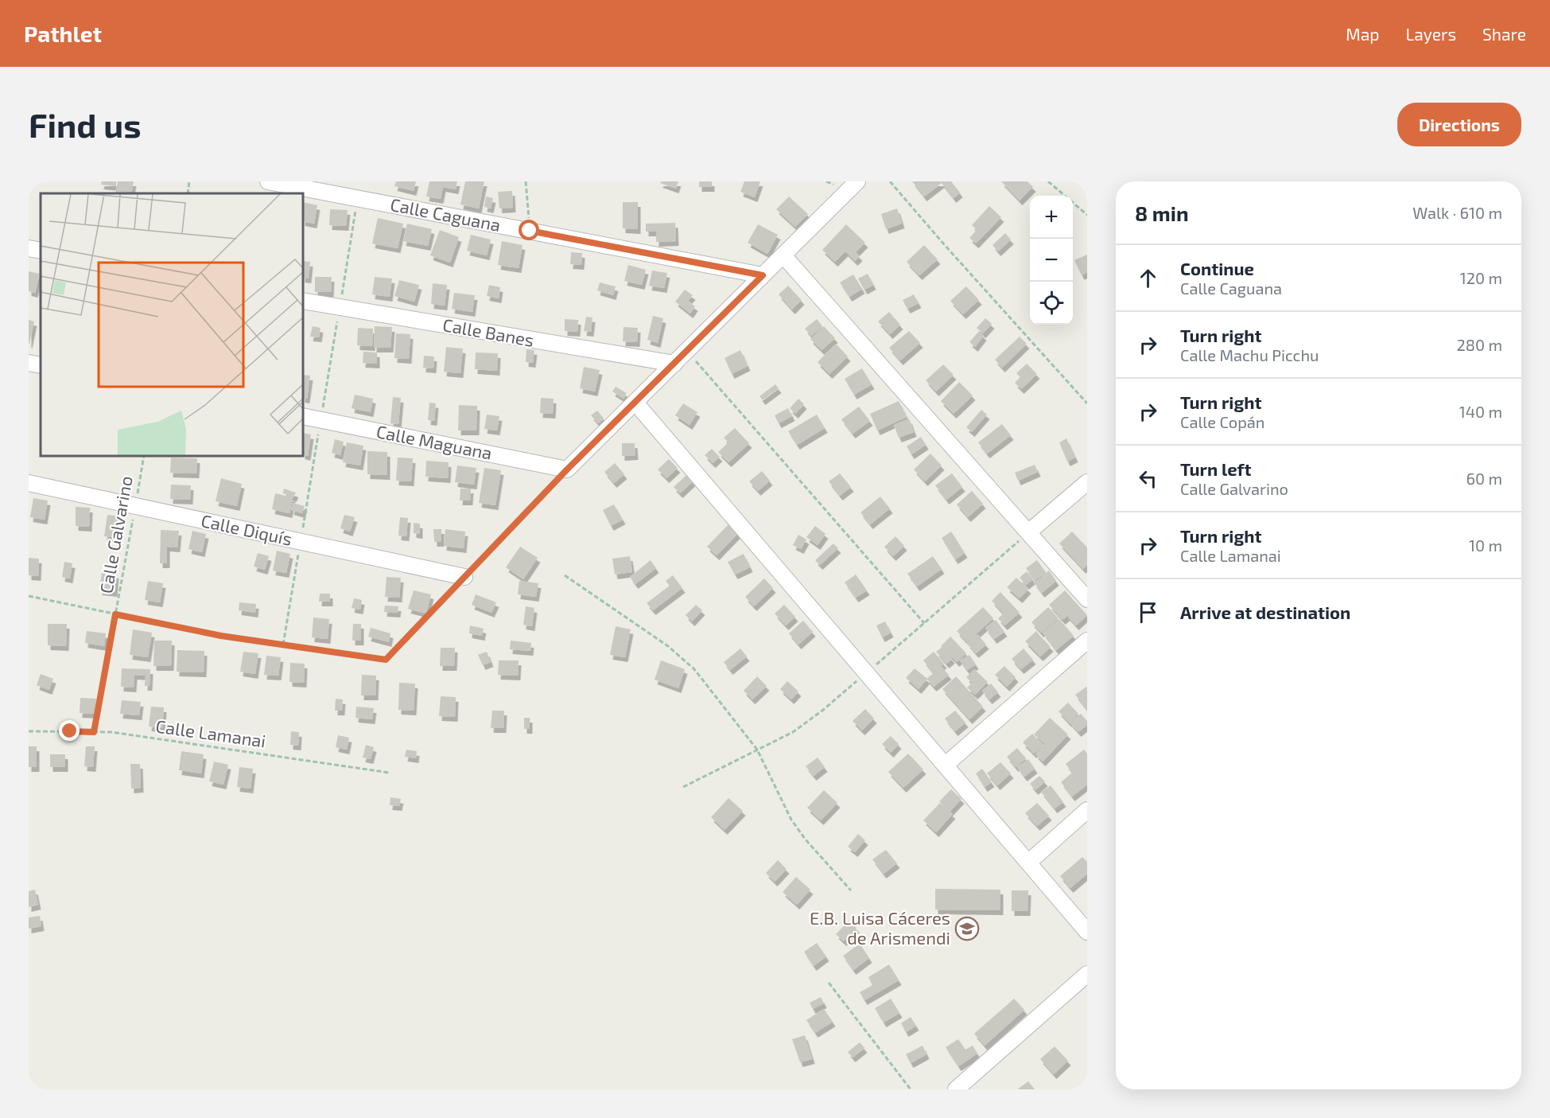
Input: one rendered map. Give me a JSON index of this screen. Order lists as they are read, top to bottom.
{
  "streets": {
    "street": [
      "Calle Caguana",
      "Calle Banes",
      "Calle Maguana",
      "Calle Diquís"
    ],
    "path": ["Calle Galvarino", "Calle Lamanai"]
  },
  "crossings": [
    ["Calle Diquís", "Calle Galvarino"],
    ["Calle Galvarino", "Calle Lamanai"]
  ],
  "places": {
    "school or university": ["E.B. Luisa Cáceres de Arismendi"]
  },
  "page": {
    "header": "Pathlet",
    "nav": ["Map", "Layers", "Share"],
    "buttons": "Directions",
    "title": "Find us",
    "heading": ["8 min", "Walk · 610 m"],
    "map_buttons": ["+", "−"],
    "list": [
      ["Continue", "Calle Caguana", "120 m"],
      ["Turn right", "Calle Machu Picchu", "280 m"],
      ["Turn right", "Calle Copán", "140 m"],
      ["Turn left", "Calle Galvarino", "60 m"],
      ["Turn right", "Calle Lamanai", "10 m"],
      "Arrive at destination"
    ]
  }
}
